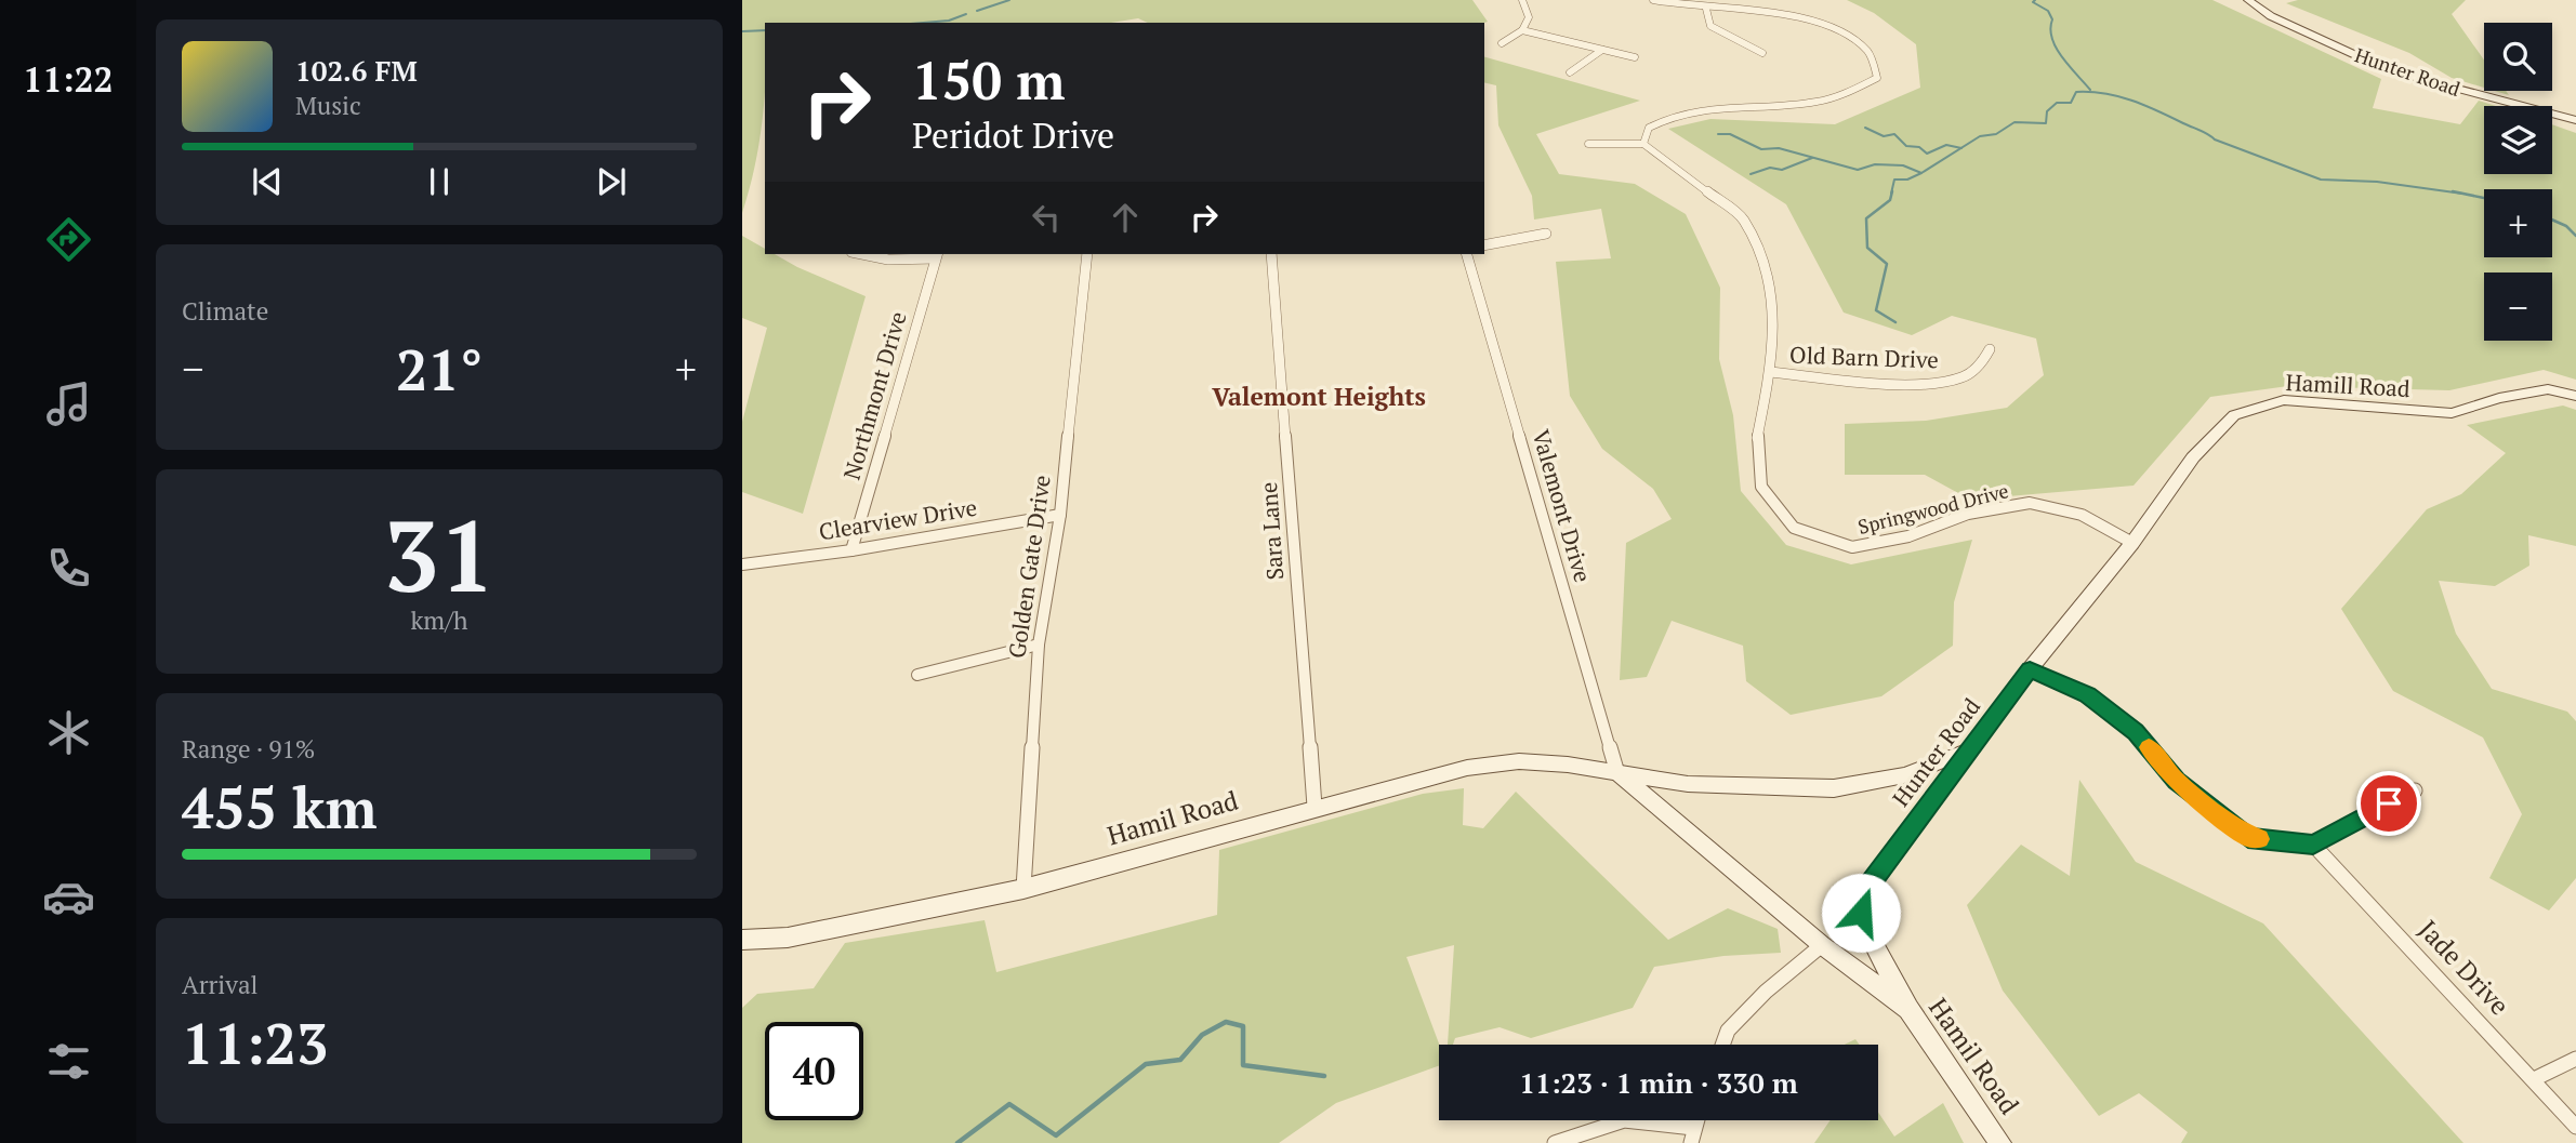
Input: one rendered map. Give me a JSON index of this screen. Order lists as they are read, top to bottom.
{
  "streets": {
    "street": [
      "Hunter Road",
      "Old Barn Drive",
      "Hamill Road",
      "Northmont Drive",
      "Valemont Drive",
      "Springwood Drive",
      "Clearview Drive",
      "Sara Lane",
      "Golden Gate Drive",
      "Hamil Road",
      "Jade Drive"
    ]
  },
  "crossings": [
    ["Hunter Road", "Hamill Road"],
    ["Hunter Road", "Springwood Drive"],
    ["Hunter Road", "Hamil Road"],
    ["Old Barn Drive", "Springwood Drive"],
    ["Hamill Road", "Springwood Drive"],
    ["Northmont Drive", "Clearview Drive"],
    ["Valemont Drive", "Hamil Road"],
    ["Clearview Drive", "Golden Gate Drive"],
    ["Sara Lane", "Hamil Road"],
    ["Golden Gate Drive", "Hamil Road"]
  ],
  "districts": ["Valemont Heights"],
  "page": {
    "tabs": "11:22",
    "map_buttons": ["+", "−"],
    "turn": ["150 m", "Peridot Drive"],
    "song": ["102.6 FM", "Music"],
    "tile": [
      "Climate",
      ["31", "km/h"],
      ["Range · 91%", "455 km"],
      ["Arrival", "11:23"]
    ],
    "heat": ["−", "21°", "+"],
    "limit": "40",
    "trip": "11:23 · 1 min · 330 m"
  }
}
